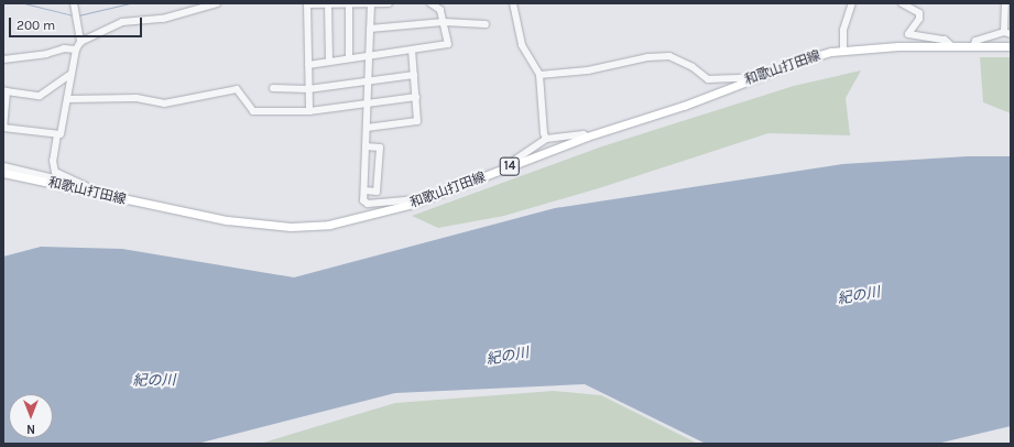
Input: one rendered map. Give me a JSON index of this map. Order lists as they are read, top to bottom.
{
  "streets": {
    "main road": ["和歌山打田線", "14"]
  },
  "water": ["紀の川"],
  "scale_bar": "200 m",
  "north": "bottom"
}
